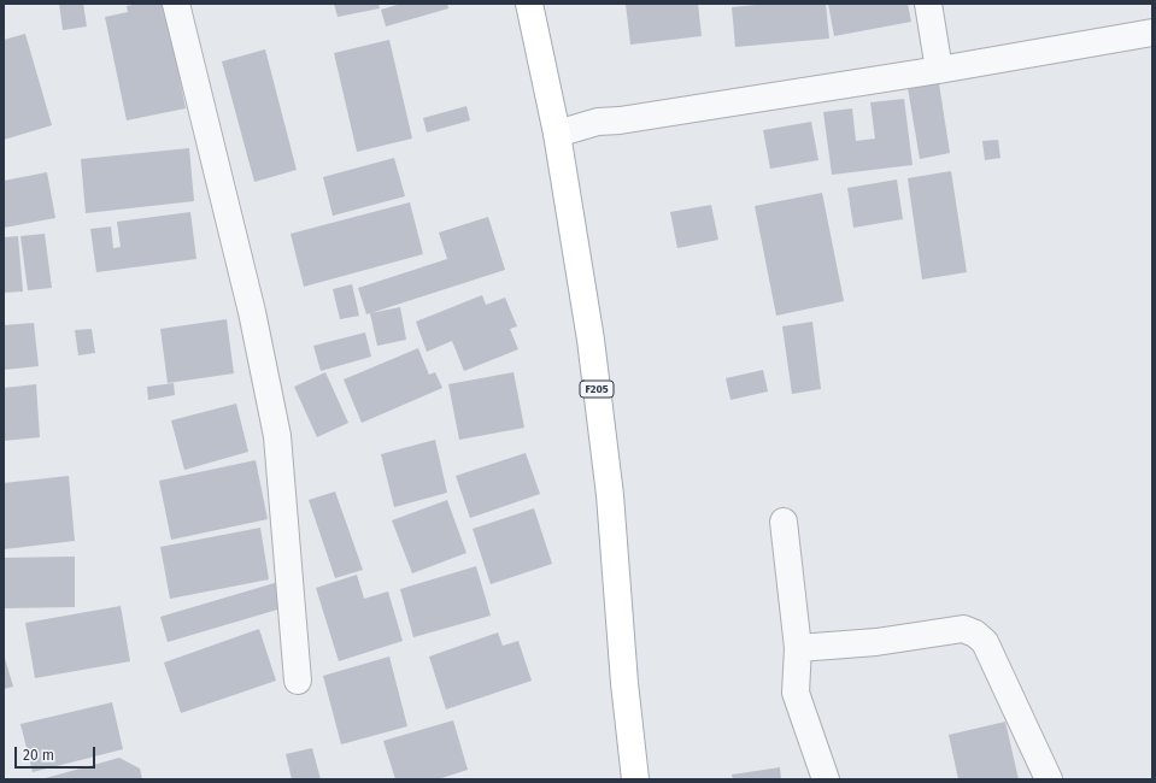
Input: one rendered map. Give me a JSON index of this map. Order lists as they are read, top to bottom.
{
  "streets": {
    "main road": ["F205"]
  },
  "scale_bar": "20 m"
}
